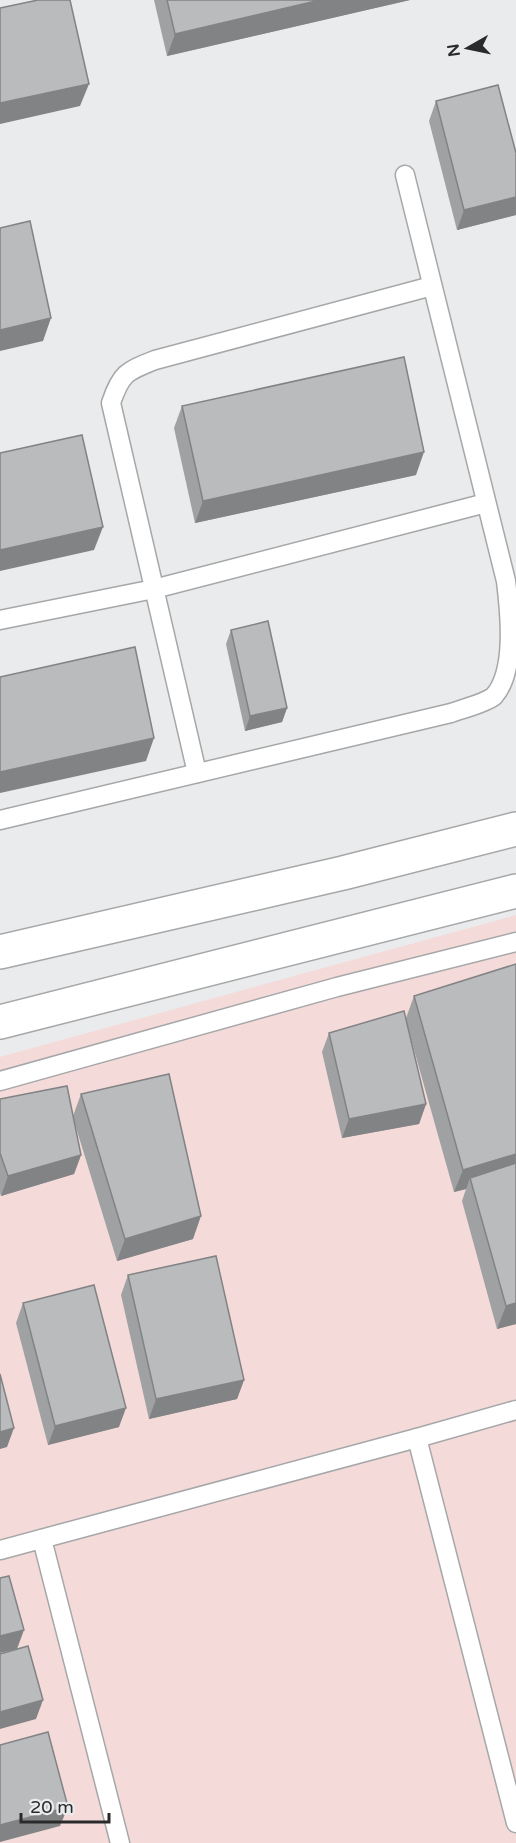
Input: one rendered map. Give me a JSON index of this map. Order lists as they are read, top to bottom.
{
  "scale_bar": "20 m",
  "north": "left"
}
